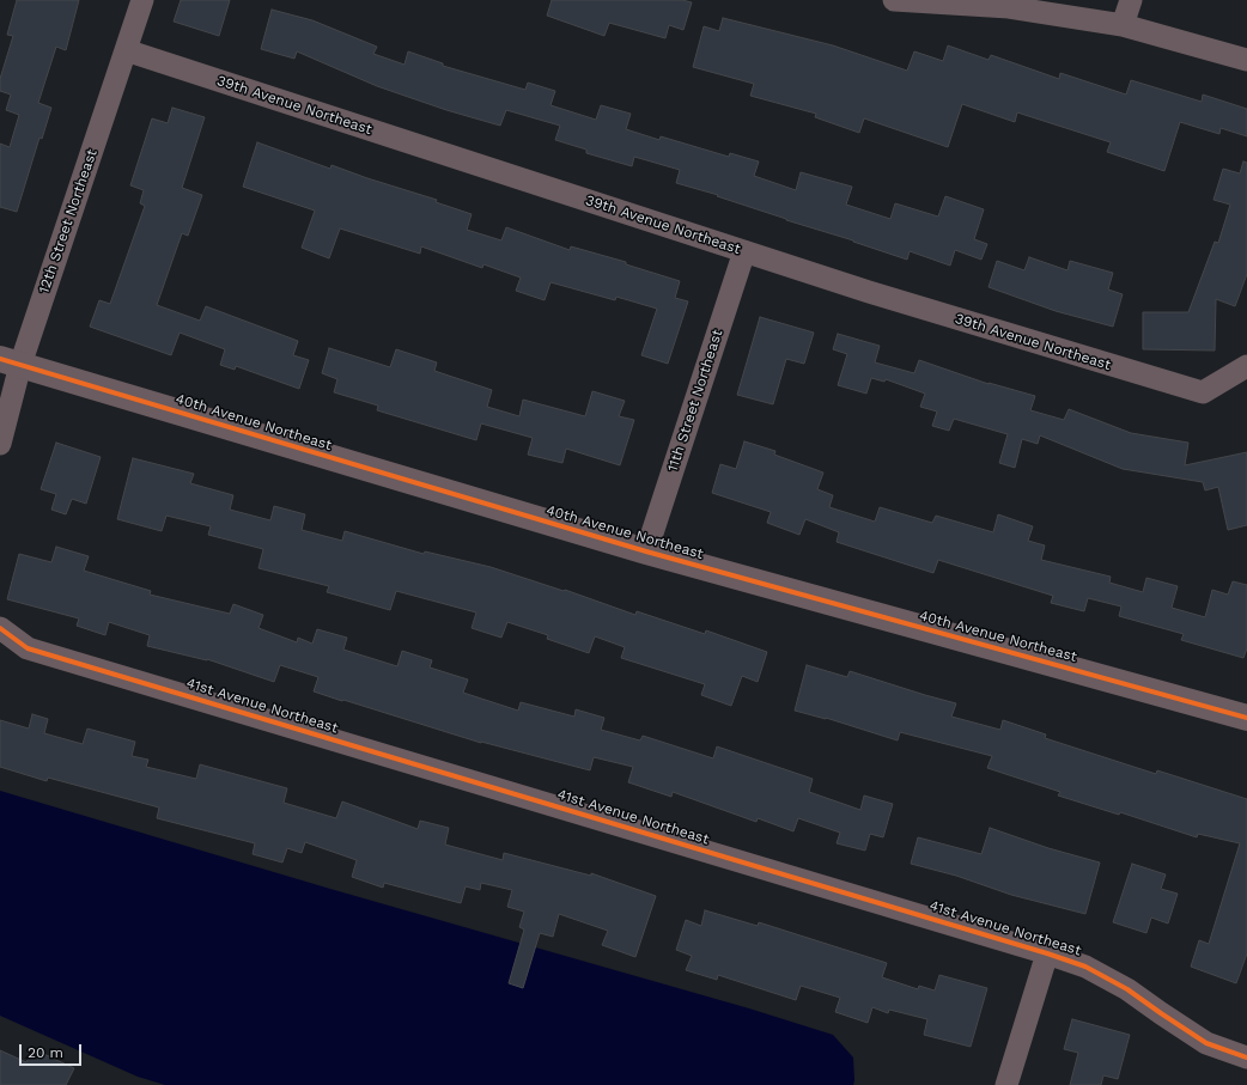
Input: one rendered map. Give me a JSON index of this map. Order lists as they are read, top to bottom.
{
  "streets": {
    "street": [
      "39th Avenue Northeast",
      "12th Street Northeast",
      "11th Street Northeast",
      "40th Avenue Northeast",
      "41st Avenue Northeast"
    ]
  },
  "crossings": [
    ["39th Avenue Northeast", "12th Street Northeast"],
    ["39th Avenue Northeast", "11th Street Northeast"],
    ["12th Street Northeast", "40th Avenue Northeast"],
    ["11th Street Northeast", "40th Avenue Northeast"]
  ],
  "scale_bar": "20 m"
}
